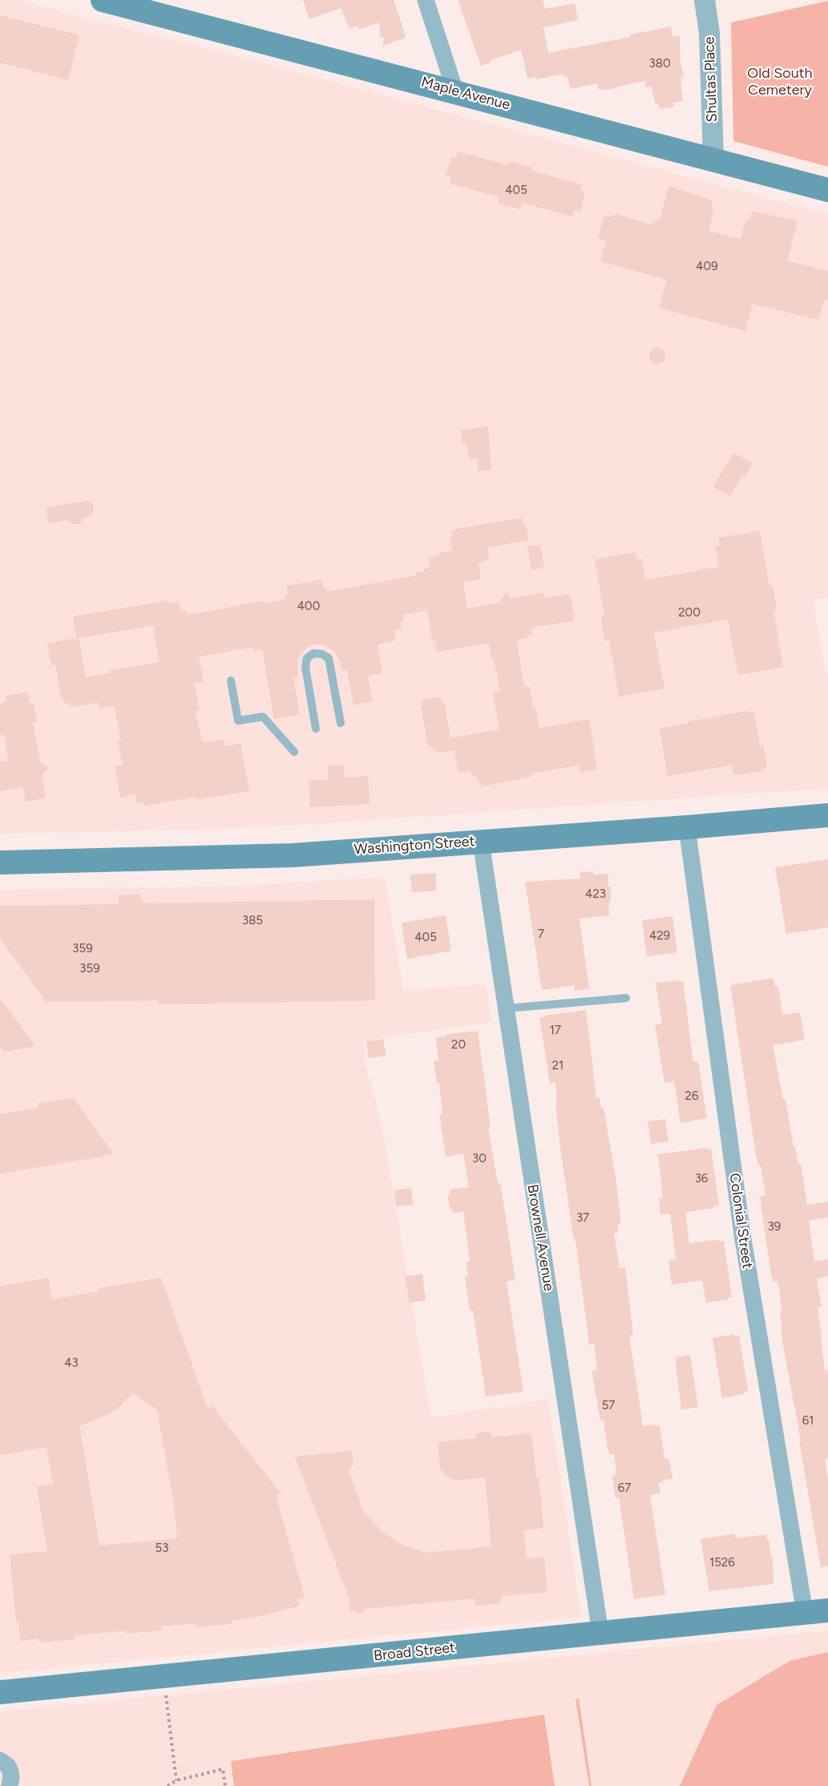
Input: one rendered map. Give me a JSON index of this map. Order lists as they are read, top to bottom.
{
  "streets": {
    "main road": ["Maple Avenue", "Washington Street", "Broad Street"],
    "street": ["Shultas Place", "Colonial Street", "Brownell Avenue"]
  },
  "crossings": [
    ["Shultas Place", "Maple Avenue"],
    ["Washington Street", "Colonial Street"],
    ["Washington Street", "Brownell Avenue"],
    ["Colonial Street", "Broad Street"],
    ["Brownell Avenue", "Broad Street"]
  ],
  "parks": ["Old South Cemetery"],
  "house_numbers": [
    "380",
    "405",
    "409",
    "400",
    "200",
    "423",
    "385",
    "7",
    "429",
    "405",
    "359",
    "359",
    "17",
    "20",
    "21",
    "26",
    "30",
    "36",
    "37",
    "39",
    "43",
    "57",
    "61",
    "67",
    "53",
    "1526"
  ]
}
